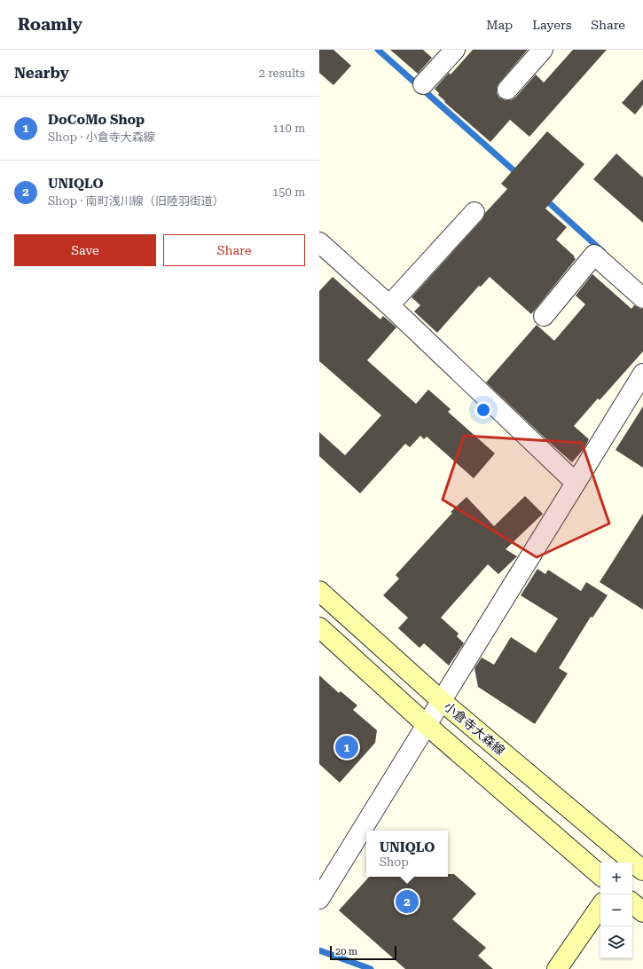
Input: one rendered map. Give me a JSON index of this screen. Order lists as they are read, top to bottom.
{
  "streets": {
    "street": ["小倉寺大森線"]
  },
  "scale_bar": "20 m",
  "page": {
    "header": "Roamly",
    "nav": ["Map", "Layers", "Share"],
    "heading": ["Nearby", "2 results"],
    "list": [
      {
        "mark": "1",
        "name": "DoCoMo Shop",
        "note": "Shop · 小倉寺大森線",
        "value": "110 m"
      },
      {
        "mark": "2",
        "name": "UNIQLO",
        "note": "Shop · 南町浅川線（旧陸羽街道）",
        "value": "150 m"
      }
    ],
    "buttons": ["Save", "Share"],
    "pins": ["1", "2"],
    "popup": ["UNIQLO", "Shop"],
    "map_buttons": ["+", "−"],
    "scale": "20 m"
  }
}
